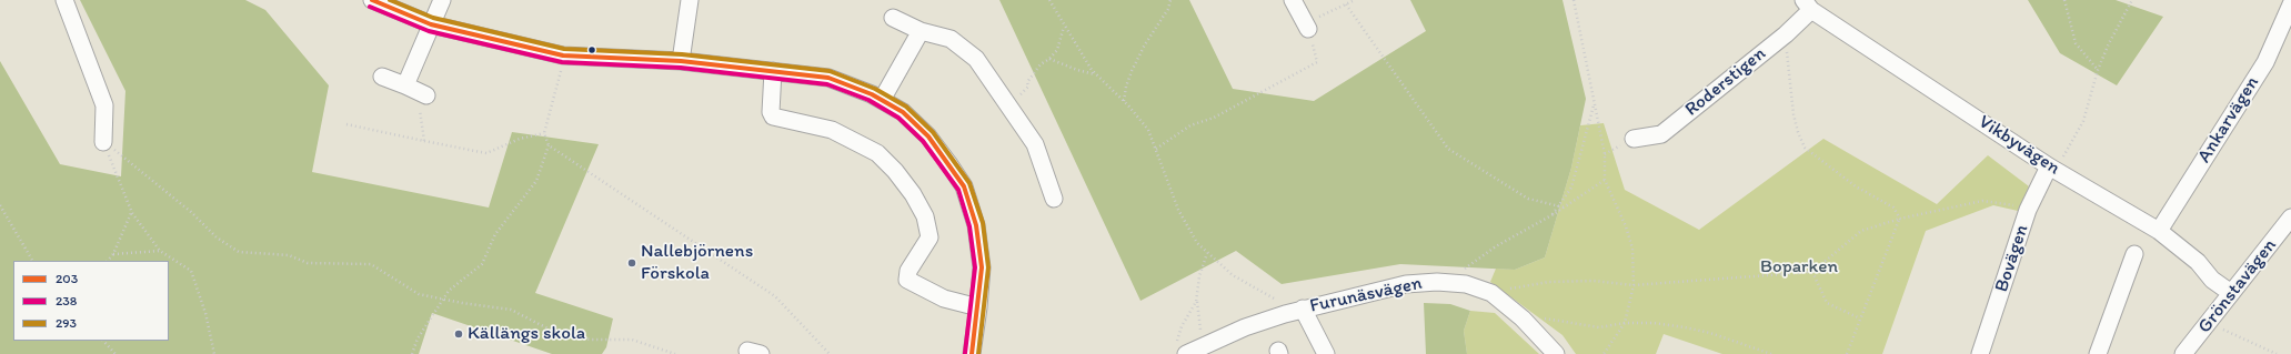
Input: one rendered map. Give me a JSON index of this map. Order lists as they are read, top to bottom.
{
  "streets": {
    "street": [
      "Roderstigen",
      "Ankarvägen",
      "Vikbyvägen",
      "Bovägen",
      "Grönstavägen",
      "Furunäsvägen"
    ]
  },
  "crossings": [
    ["Roderstigen", "Vikbyvägen"],
    ["Ankarvägen", "Vikbyvägen"],
    ["Vikbyvägen", "Bovägen"],
    ["Vikbyvägen", "Grönstavägen"]
  ],
  "parks": ["Boparken"],
  "places": ["Nallebjörnens Förskola", "Källängs skola"],
  "lines": ["transit line 203", "transit line 293", "transit line 238"],
  "legend": ["203", "238", "293"]
}
